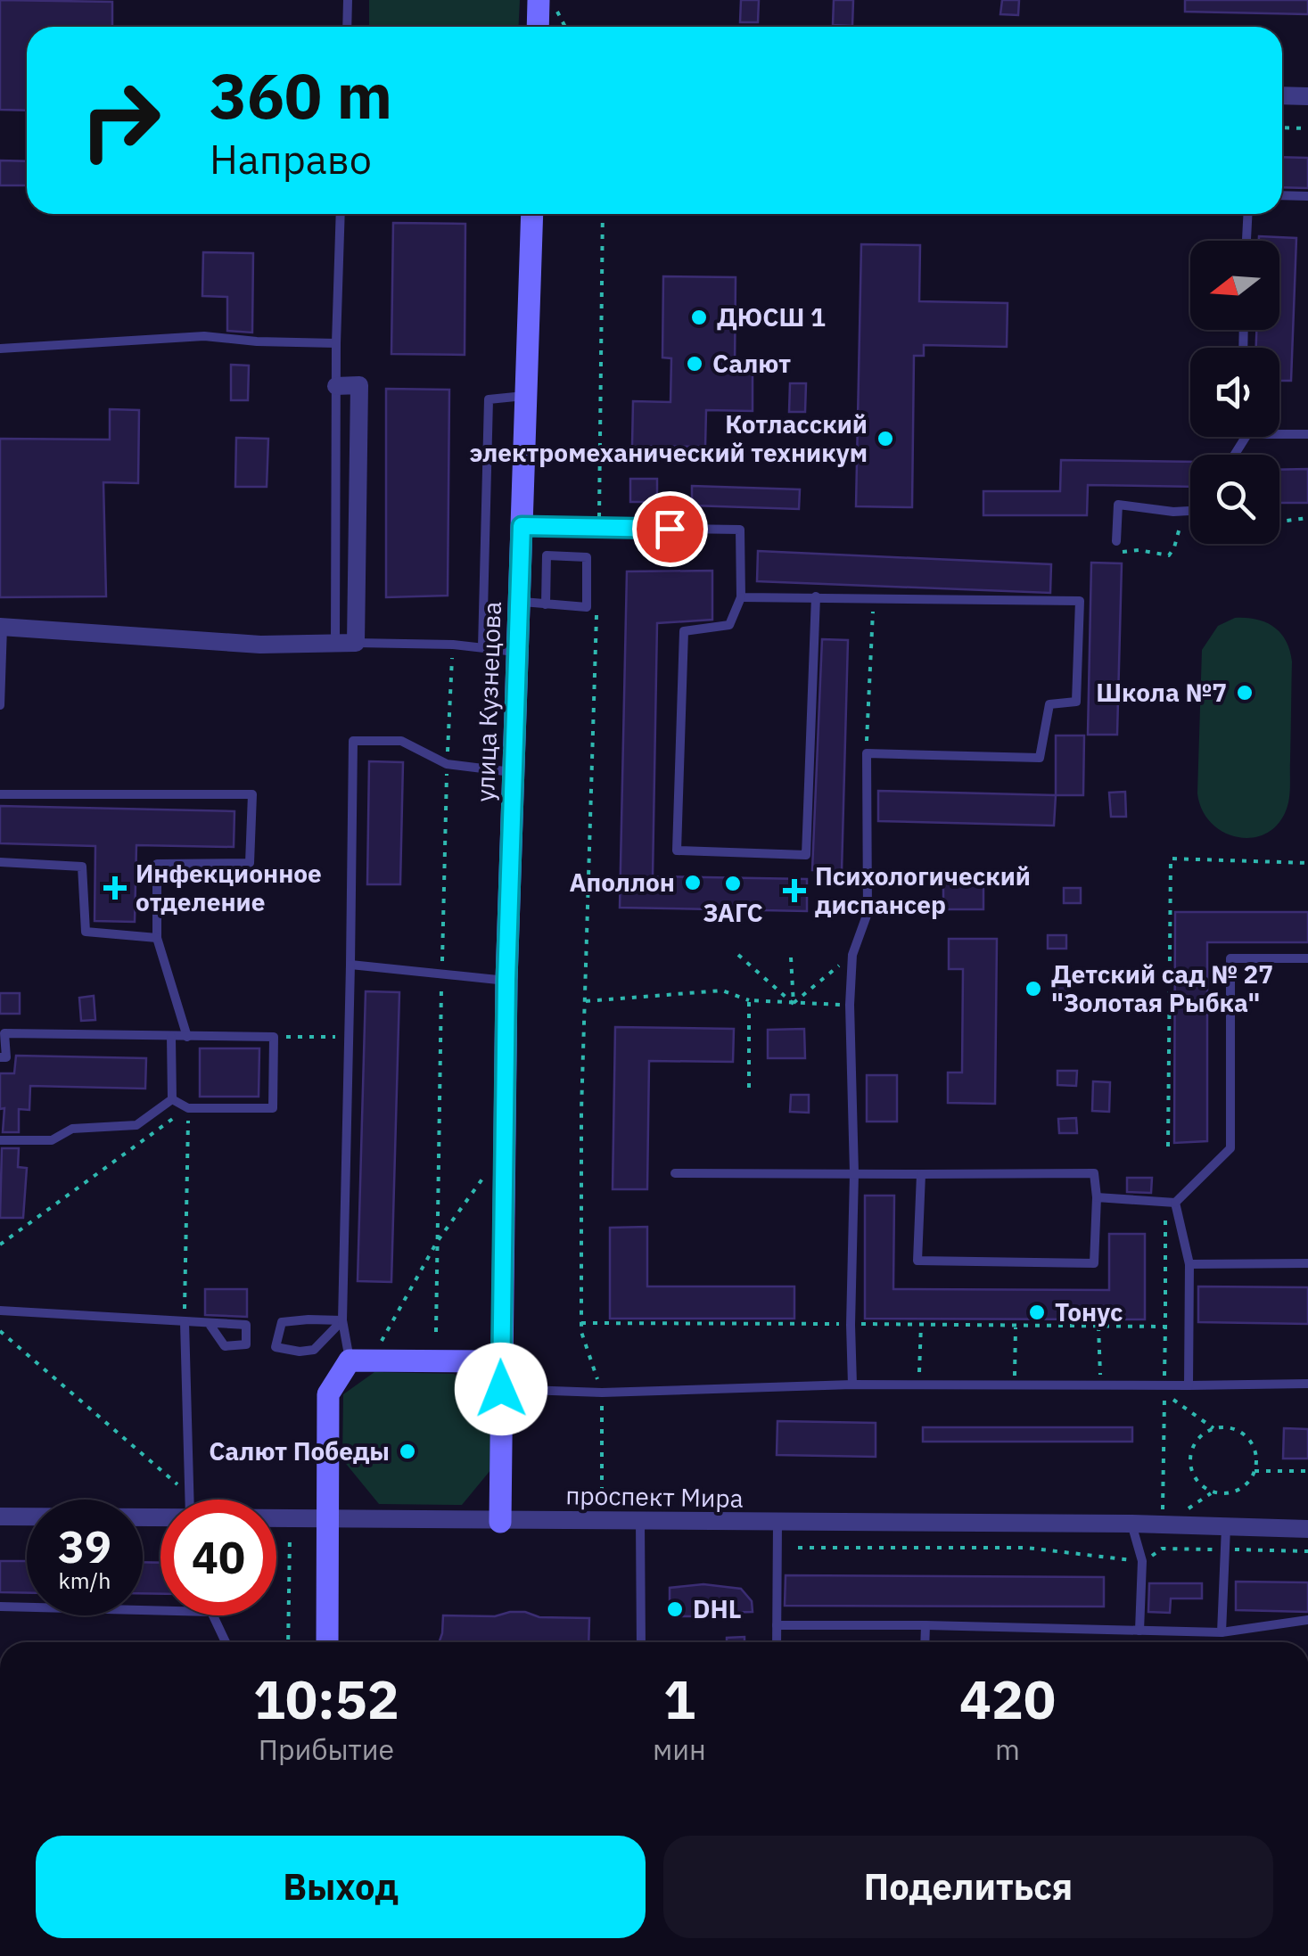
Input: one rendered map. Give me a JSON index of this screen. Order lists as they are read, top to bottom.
{
  "streets": {
    "street": ["улица Кузнецова", "проспект Мира"]
  },
  "crossings": [
    ["улица Кузнецова", "проспект Мира"]
  ],
  "places": {
    "other": [
      "ДЮСШ 1",
      "Салют",
      "Котласский электромеханический техникум",
      "Школа №7",
      "Аполлон",
      "ЗАГС",
      "Детский сад № 27 \"Золотая Рыбка\"",
      "Тонус",
      "Салют Победы",
      "DHL"
    ],
    "health": ["Инфекционное отделение", "Психологический диспансер"]
  },
  "north": "left",
  "page": {
    "turn": ["360 m", "Направо"],
    "speed": "39 km/h",
    "limit": "40",
    "eta": [
      "10:52",
      "Прибытие",
      "1",
      "мин",
      "420",
      "m"
    ],
    "buttons": ["Выход", "Поделиться"]
  }
}
